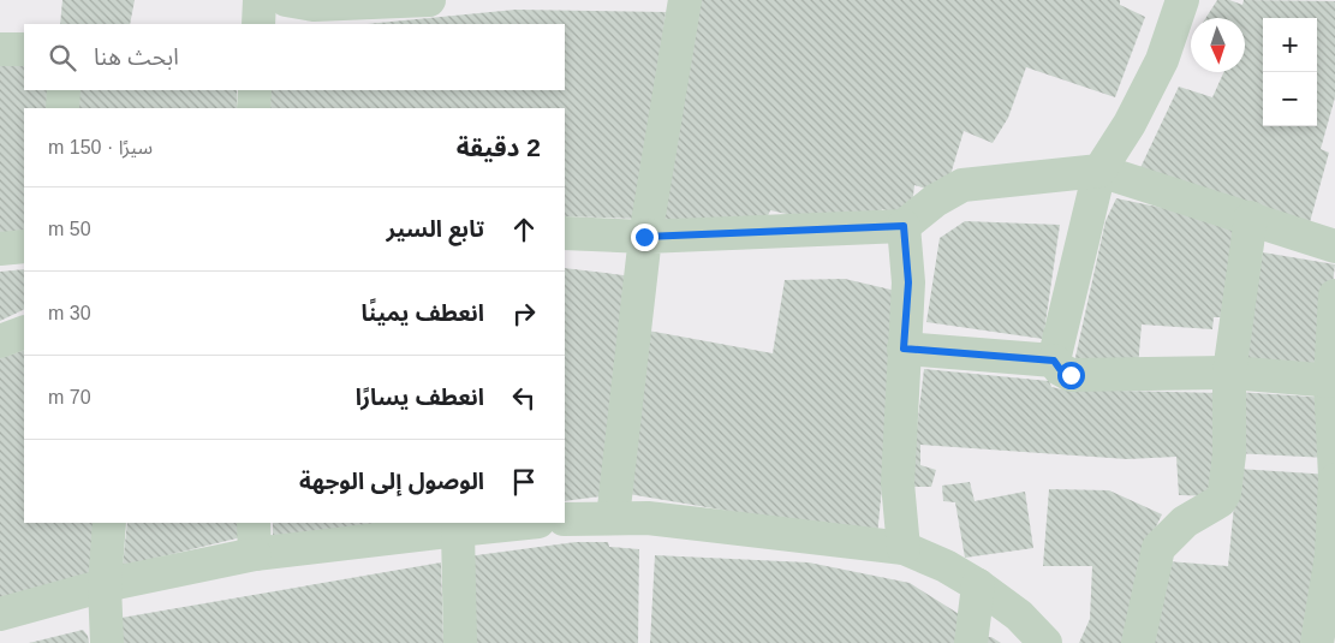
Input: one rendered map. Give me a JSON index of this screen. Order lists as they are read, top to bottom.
{
  "north": "bottom",
  "page": {
    "map_buttons": ["+", "−"],
    "search": "ابحث هنا",
    "heading": ["2 دقيقة", "سيرًا · 150 m"],
    "list": [
      ["تابع السير", "50 m"],
      ["انعطف يمينًا", "30 m"],
      ["انعطف يسارًا", "70 m"],
      "الوصول إلى الوجهة"
    ]
  }
}
